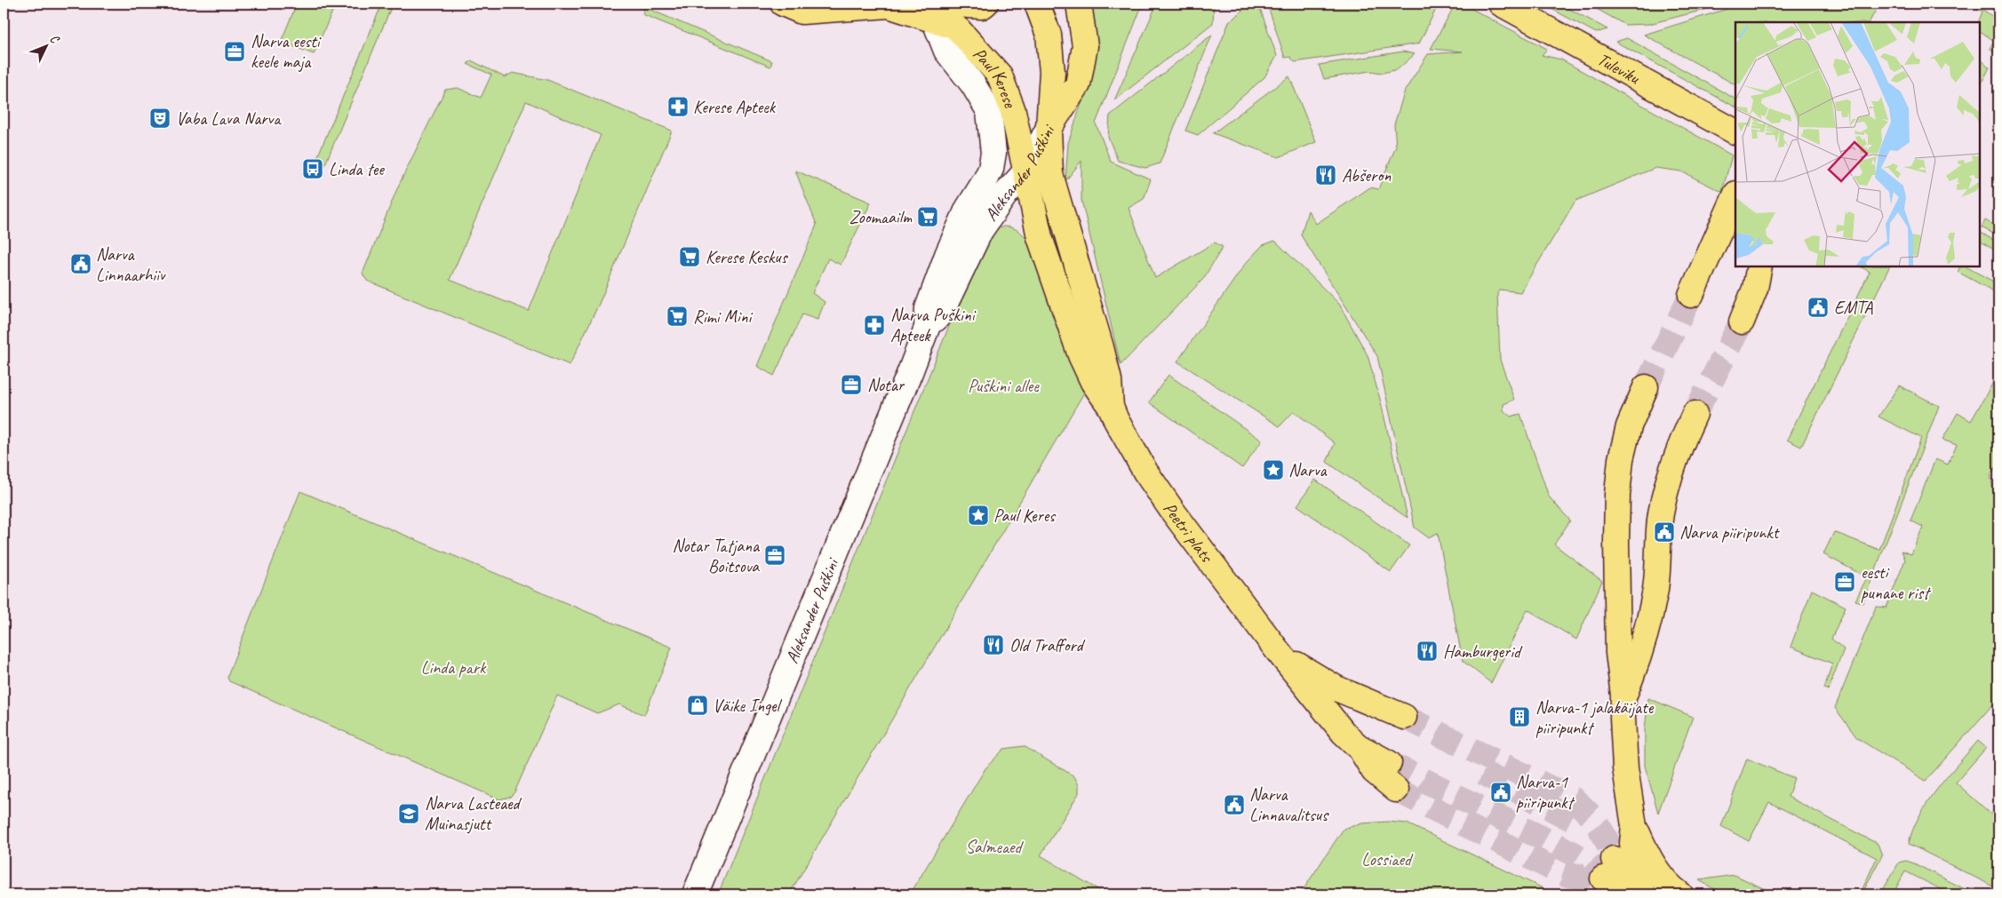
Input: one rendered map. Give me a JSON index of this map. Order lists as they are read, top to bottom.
{
  "streets": {
    "highway": [
      "Tuleviku",
      "Paul Kerese",
      "Aleksander Puškini",
      "Peetri plats"
    ]
  },
  "crossings": [
    ["Paul Kerese", "Aleksander Puškini"],
    ["Paul Kerese", "Peetri plats"],
    ["Aleksander Puškini", "Peetri plats"]
  ],
  "parks": [
    "Puškini allee",
    "Linda park",
    "Salmeaed",
    "Lossiaed"
  ],
  "places": {
    "office": [
      "Narva eesti keele maja",
      "Notar",
      "Notar Tatjana Boitsova",
      "eesti punane rist"
    ],
    "pharmacy": ["Kerese Apteek", "Narva Puškini Apteek"],
    "theatre": ["Vaba Lava Narva"],
    "bus stop": ["Linda tee"],
    "restaurant": ["Abšeron", "Old Trafford", "Hamburgerid"],
    "supermarket": ["Zoomaailm", "Kerese Keskus", "Rimi Mini"],
    "public building": [
      "Narva Linnaarhiiv",
      "EMTA",
      "Narva piiripunkt",
      "Narva-1 piiripunkt",
      "Narva Linnavalitsus"
    ],
    "place": ["Narva", "Paul Keres"],
    "shop": ["Väike Ingel"],
    "building": ["Narva-1 jalakäijate piiripunkt"],
    "school or university": ["Narva Lasteaed Muinasjutt"]
  },
  "north": "top right"
}
